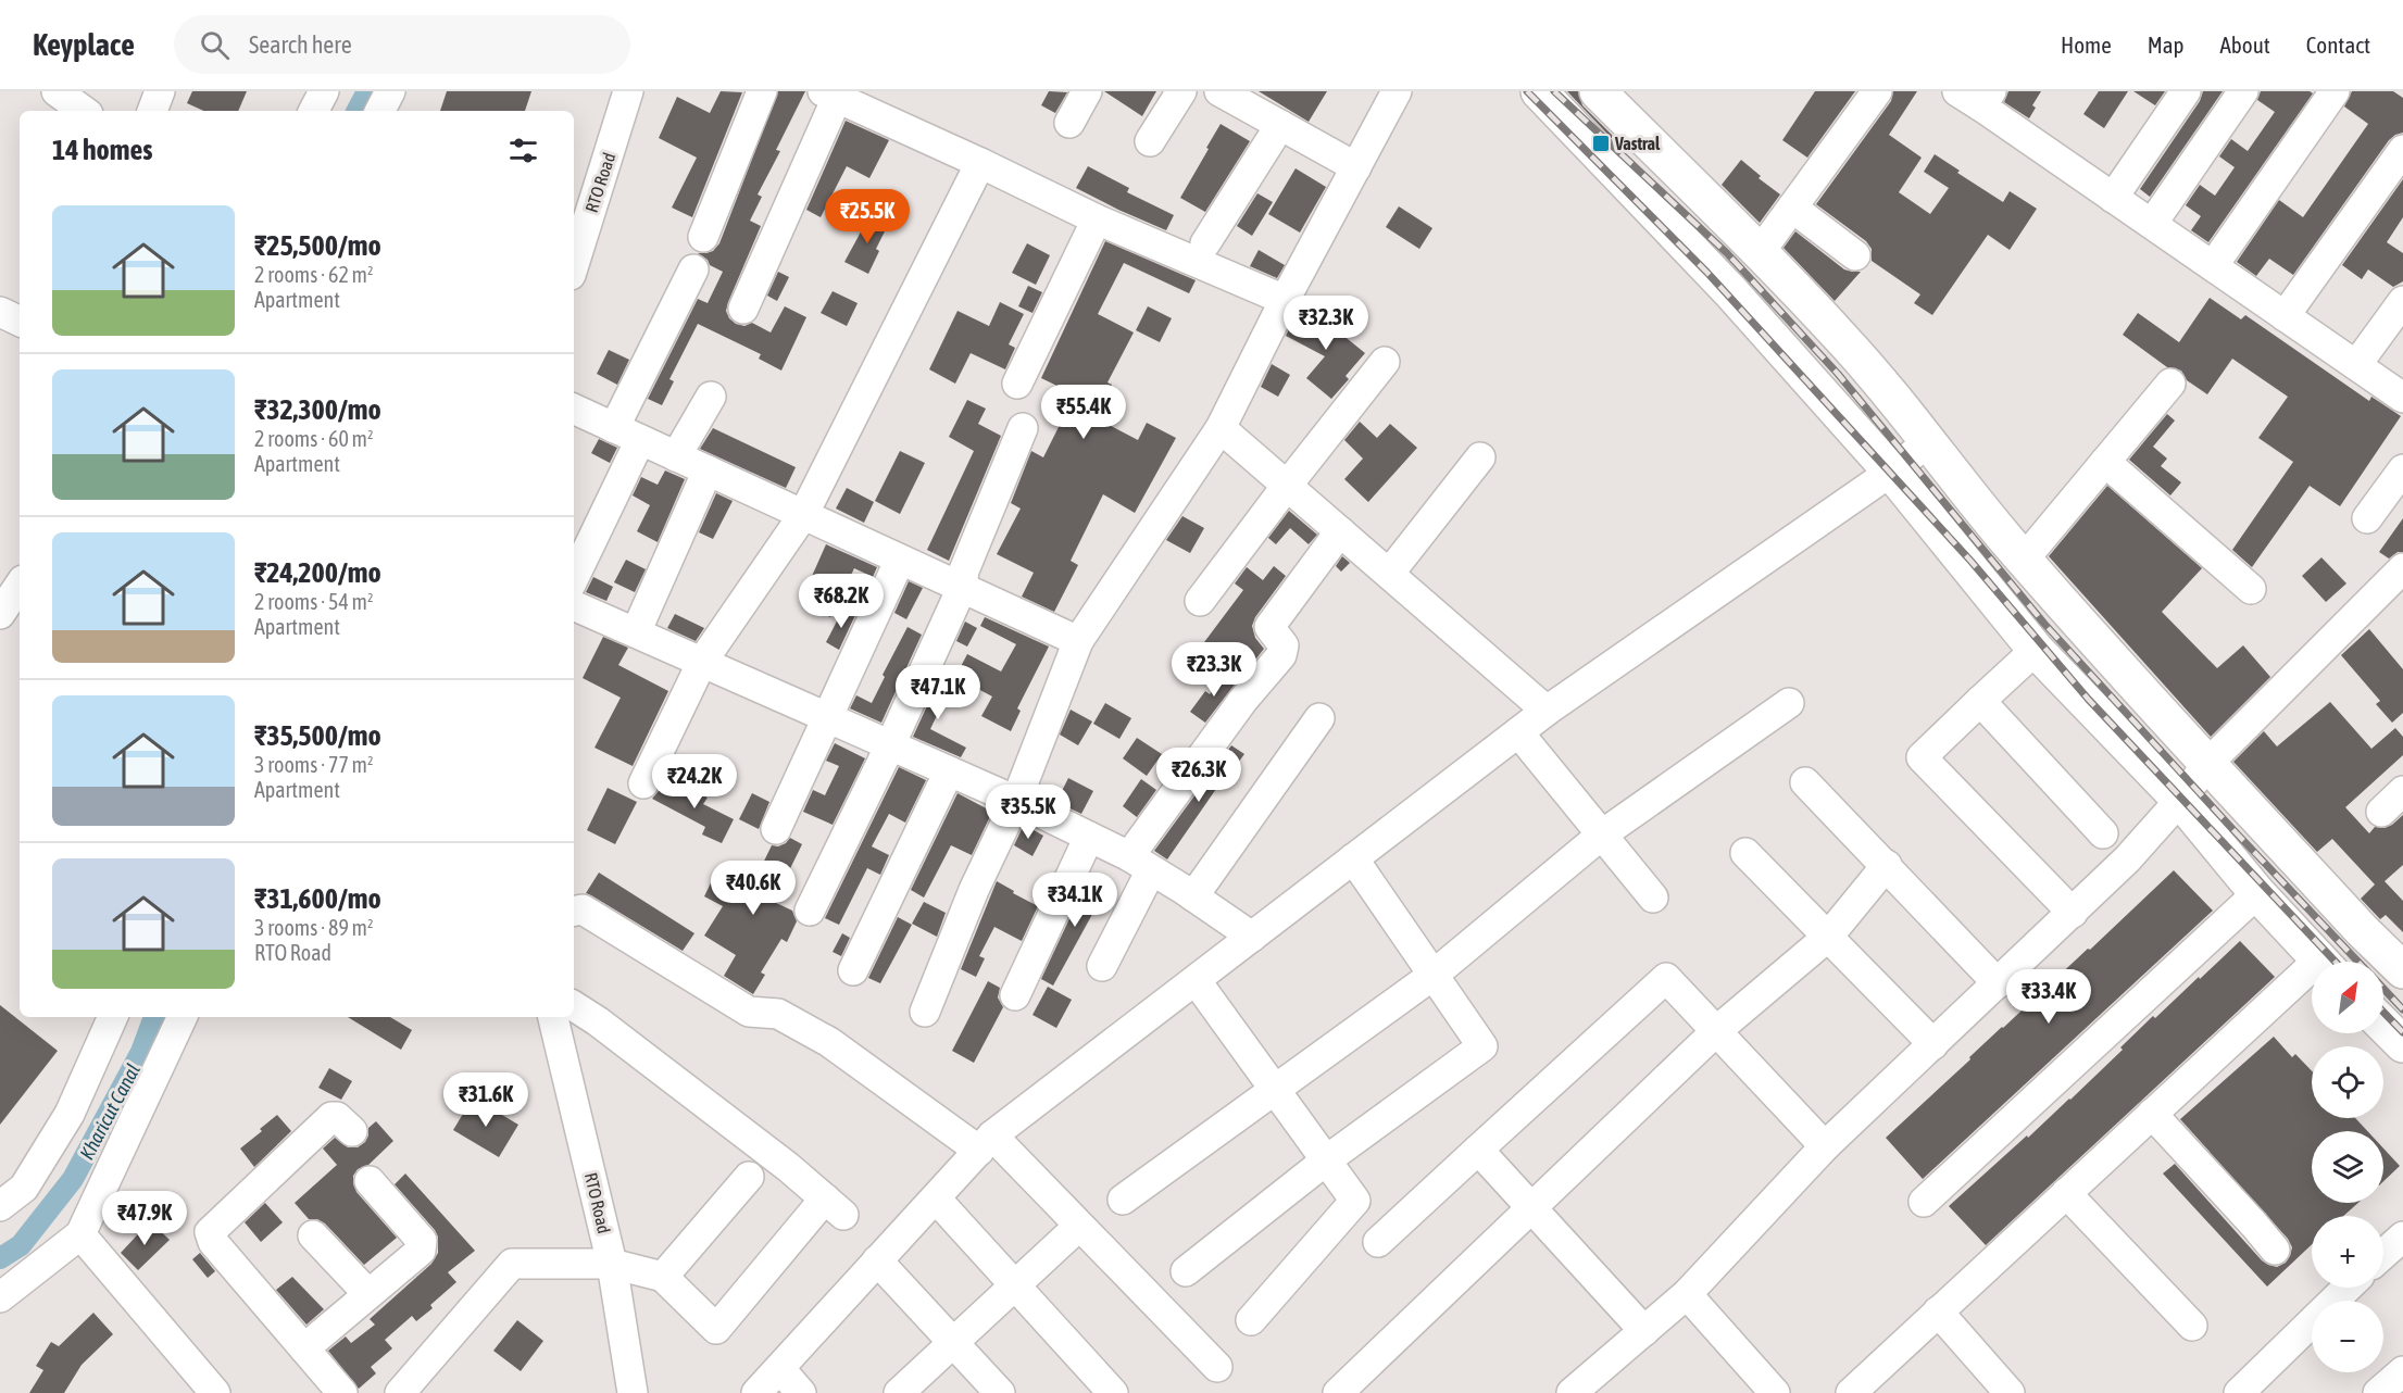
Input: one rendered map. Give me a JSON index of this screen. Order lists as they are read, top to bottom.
{
  "streets": {
    "street": ["RTO Road"]
  },
  "water": ["Kharicut Canal"],
  "places": {
    "transit": ["Vastral"]
  },
  "north": "top right",
  "page": {
    "header": "Keyplace",
    "search": "Search here",
    "nav": [
      "Home",
      "Map",
      "About",
      "Contact"
    ],
    "heading": "14 homes",
    "price": [
      "₹25.5K",
      "₹32.3K",
      "₹55.4K",
      "₹68.2K",
      "₹23.3K",
      "₹47.1K",
      "₹26.3K",
      "₹24.2K",
      "₹35.5K",
      "₹40.6K",
      "₹34.1K",
      "₹33.4K",
      "₹31.6K",
      "₹47.9K"
    ],
    "list": [
      {
        "name": "₹25,500/mo",
        "note": "2 rooms · 62 m² · Apartment"
      },
      {
        "name": "₹32,300/mo",
        "note": "2 rooms · 60 m² · Apartment"
      },
      {
        "name": "₹24,200/mo",
        "note": "2 rooms · 54 m² · Apartment"
      },
      {
        "name": "₹35,500/mo",
        "note": "3 rooms · 77 m² · Apartment"
      },
      {
        "name": "₹31,600/mo",
        "note": "3 rooms · 89 m² · RTO Road"
      }
    ],
    "map_buttons": ["+", "−"]
  }
}
